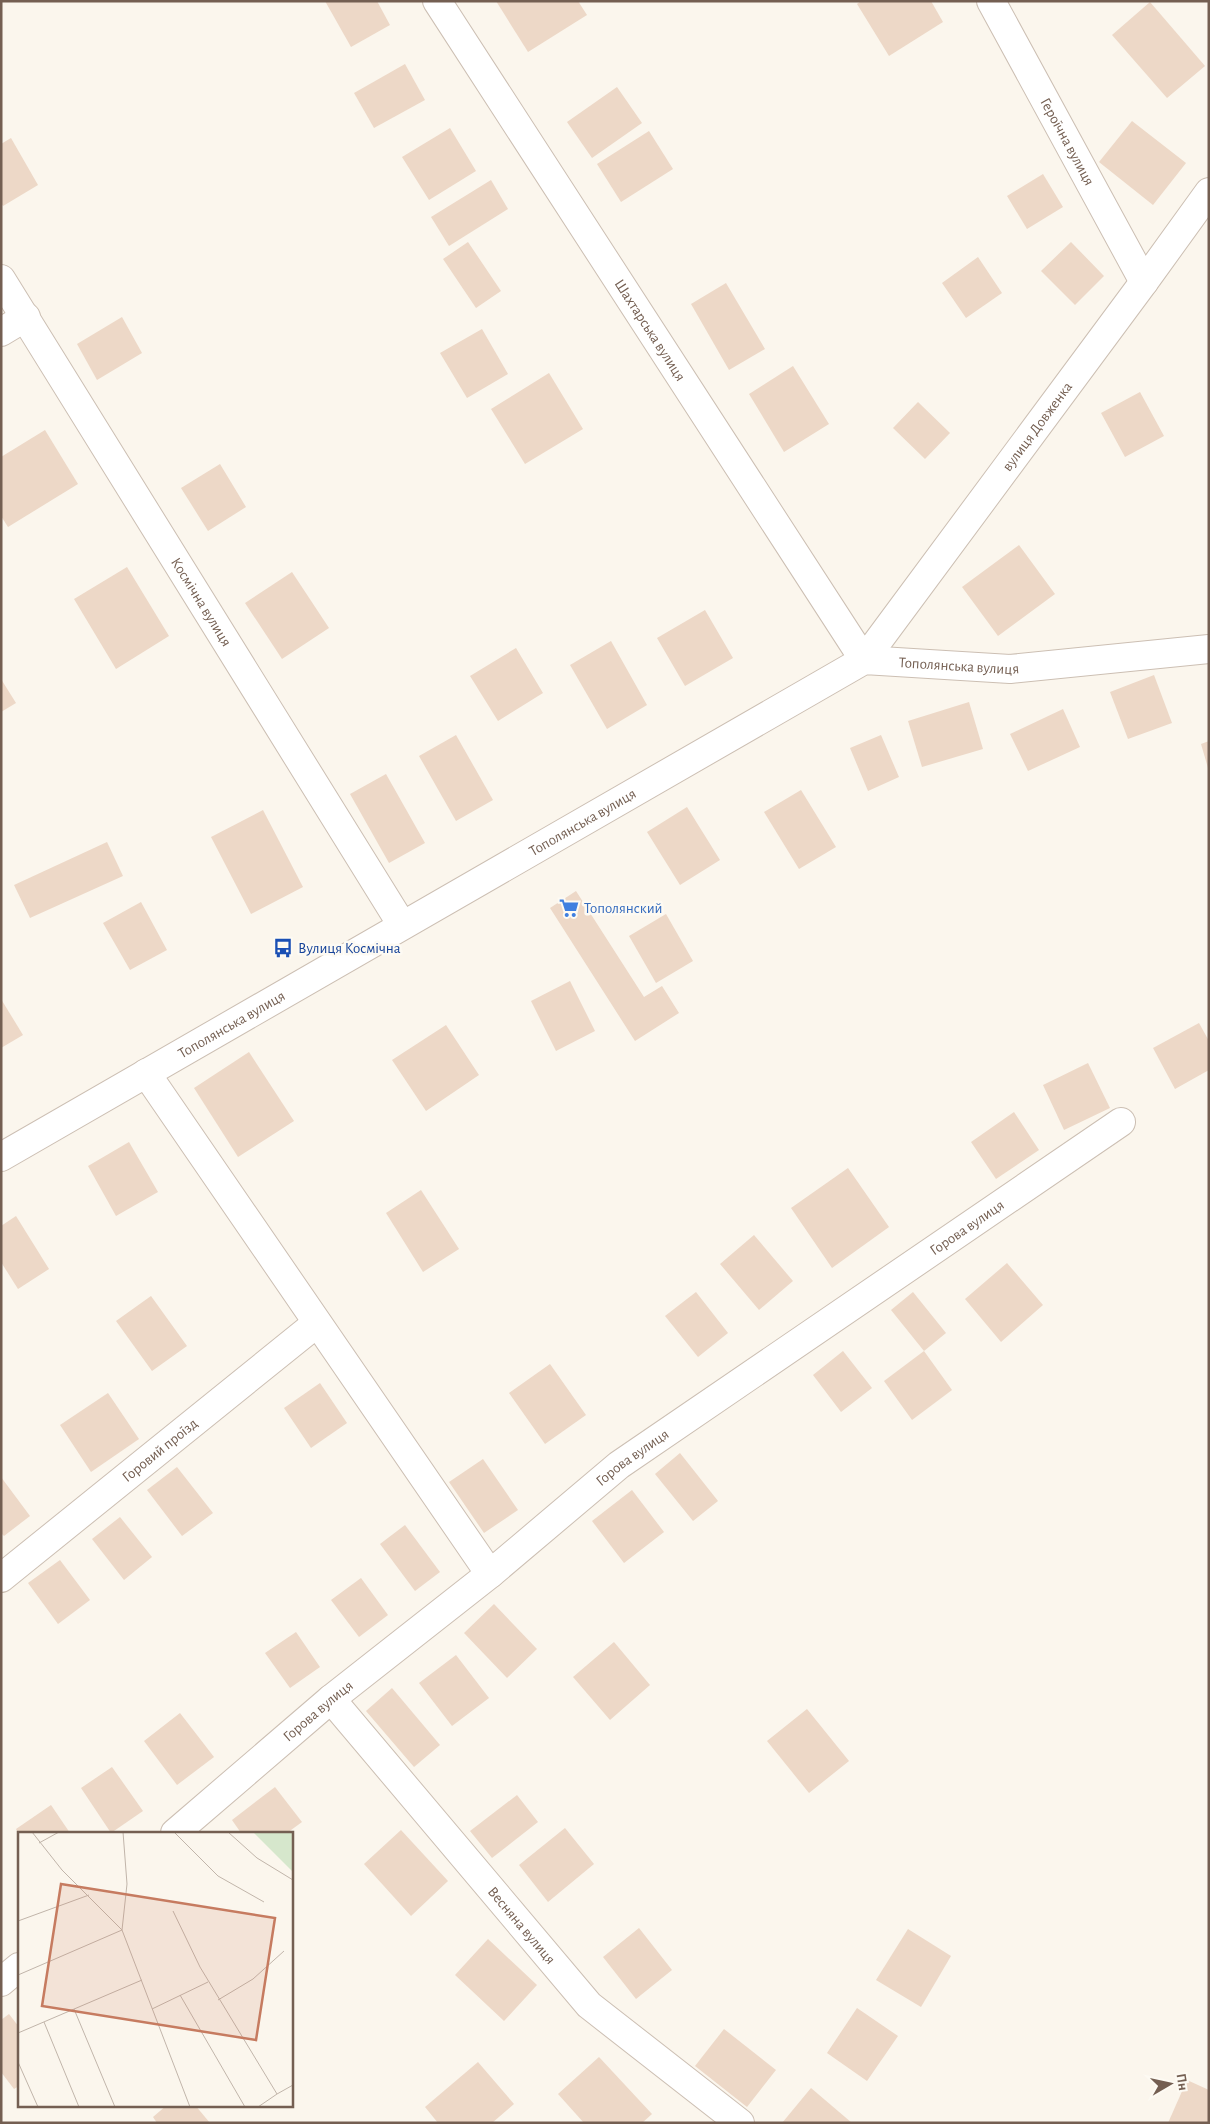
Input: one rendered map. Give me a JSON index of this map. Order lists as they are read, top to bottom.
{
  "streets": {
    "street": [
      "Героїчна вулиця",
      "Шахтарська вулиця",
      "вулиця Довженка",
      "Космічна вулиця",
      "Тополянська вулиця",
      "Горова вулиця",
      "Горовий проїзд",
      "Весняна вулиця"
    ]
  },
  "crossings": [
    ["Героїчна вулиця", "вулиця Довженка"],
    ["Шахтарська вулиця", "вулиця Довженка"],
    ["Шахтарська вулиця", "Тополянська вулиця"],
    ["вулиця Довженка", "Тополянська вулиця"],
    ["Космічна вулиця", "Тополянська вулиця"],
    ["Горова вулиця", "Весняна вулиця"]
  ],
  "places": {
    "supermarket": ["Тополянский"],
    "bus stop": ["Вулиця Космічна"]
  },
  "north": "right"
}
